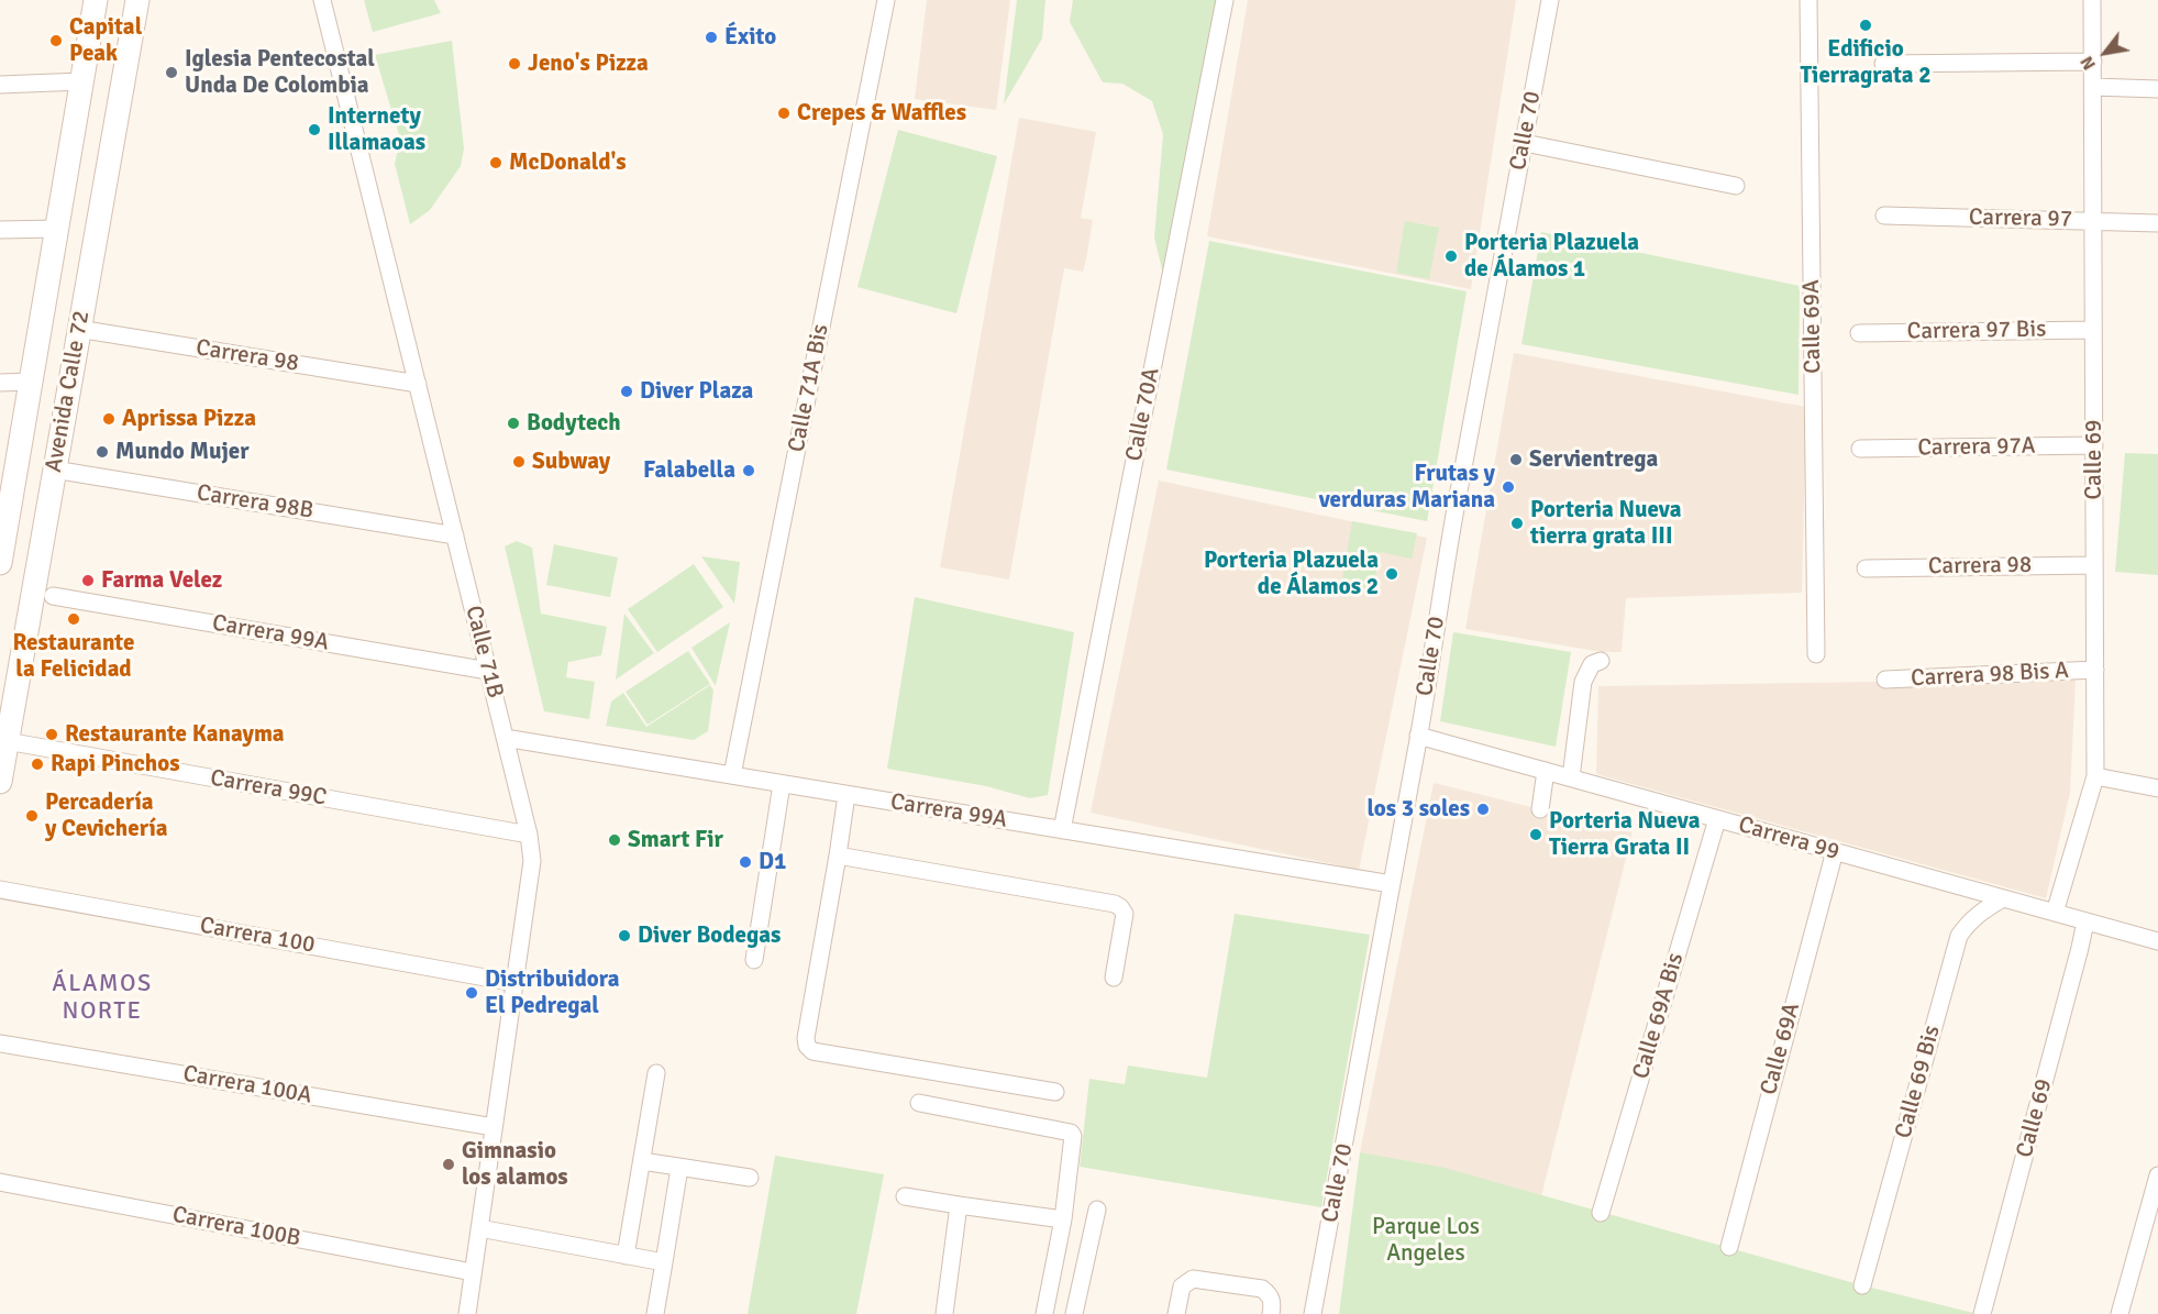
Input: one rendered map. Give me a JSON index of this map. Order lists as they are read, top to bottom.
{
  "streets": {
    "main road": ["Avenida Calle 72"],
    "street": [
      "Calle 70",
      "Carrera 97",
      "Calle 69A",
      "Carrera 97 Bis",
      "Carrera 98",
      "Calle 71A Bis",
      "Calle 70A",
      "Carrera 97A",
      "Calle 69",
      "Carrera 98B",
      "Carrera 99A",
      "Calle 71B",
      "Carrera 98 Bis A",
      "Carrera 99C",
      "Carrera 99",
      "Carrera 100",
      "Calle 69A Bis",
      "Calle 69 Bis",
      "Carrera 100A",
      "Carrera 100B"
    ]
  },
  "crossings": [
    ["Calle 70", "Carrera 99A"],
    ["Calle 70", "Carrera 99"],
    ["Carrera 97", "Calle 69"],
    ["Calle 69A", "Carrera 99"],
    ["Carrera 97 Bis", "Calle 69"],
    ["Carrera 98", "Avenida Calle 72"],
    ["Carrera 98", "Calle 69"],
    ["Carrera 98", "Calle 71B"],
    ["Calle 71A Bis", "Carrera 99A"],
    ["Avenida Calle 72", "Carrera 98B"],
    ["Avenida Calle 72", "Carrera 99C"],
    ["Calle 70A", "Carrera 99A"],
    ["Carrera 97A", "Calle 69"],
    ["Calle 69", "Carrera 98 Bis A"],
    ["Calle 69", "Carrera 99"],
    ["Carrera 98B", "Calle 71B"],
    ["Carrera 99A", "Calle 71B"],
    ["Calle 71B", "Carrera 99C"],
    ["Calle 71B", "Carrera 100"],
    ["Calle 71B", "Carrera 100A"],
    ["Calle 71B", "Carrera 100B"],
    ["Carrera 99", "Calle 69A Bis"],
    ["Carrera 99", "Calle 69 Bis"]
  ],
  "districts": ["ÁLAMOS NORTE"],
  "parks": ["Parque Los Angeles"],
  "places": [
    "Edificio Tierragrata 2",
    "Éxito",
    "Capital Peak",
    "Jeno's Pizza",
    "Iglesia Pentecostal Unda De Colombia",
    "Crepes & Waffles",
    "Internety Illamaoas",
    "McDonald's",
    "Porteria Plazuela de Álamos 1",
    "Diver Plaza",
    "Aprissa Pizza",
    "Bodytech",
    "Mundo Mujer",
    "Servientrega",
    "Subway",
    "Falabella",
    "Frutas y verduras Mariana",
    "Porteria Nueva tierra grata III",
    "Porteria Plazuela de Álamos 2",
    "Farma Velez",
    "Restaurante la Felicidad",
    "Restaurante Kanayma",
    "Rapi Pinchos",
    "los 3 soles",
    "Percadería y Cevichería",
    "Porteria Nueva Tierra Grata II",
    "Smart Fir",
    "D1",
    "Diver Bodegas",
    "Distribuidora El Pedregal",
    "Gimnasio los alamos"
  ],
  "north": "bottom left"
}
